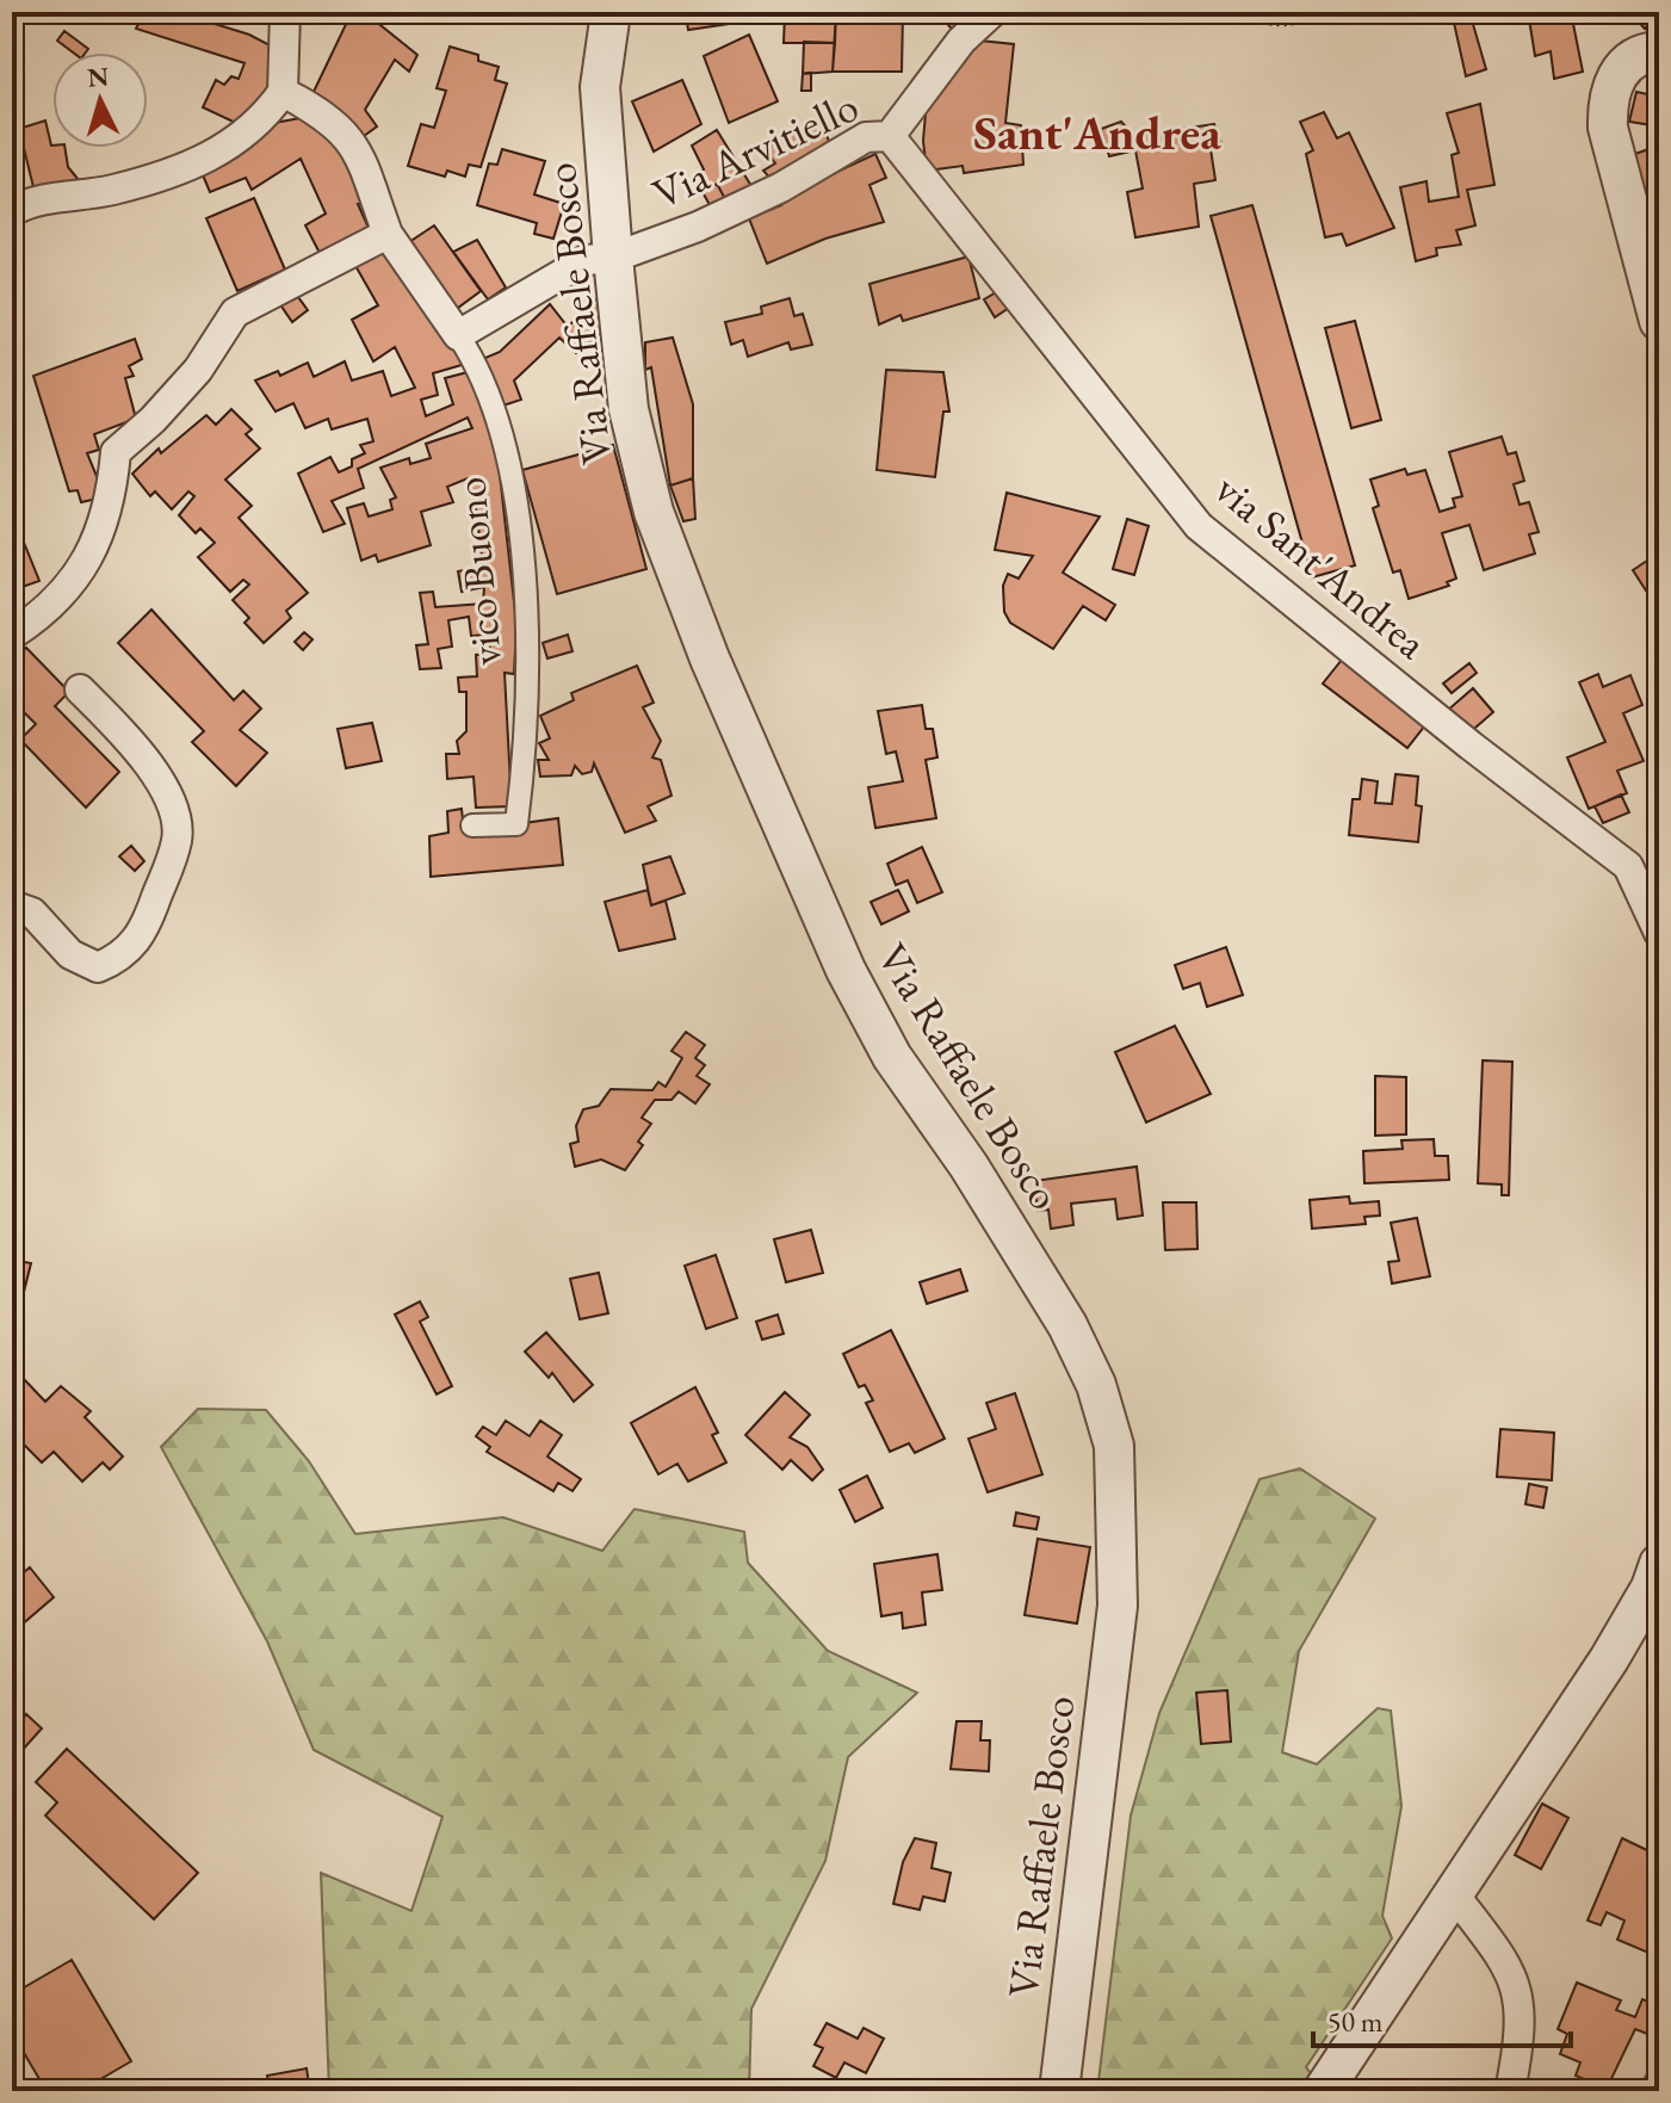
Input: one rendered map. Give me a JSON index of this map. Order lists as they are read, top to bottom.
{
  "streets": {
    "street": [
      "Via Arvitiello",
      "Via Raffaele Bosco",
      "via Sant'Andrea",
      "vico Buono"
    ]
  },
  "crossings": [
    ["Via Arvitiello", "Via Raffaele Bosco"],
    ["Via Arvitiello", "via Sant'Andrea"],
    ["Via Arvitiello", "vico Buono"]
  ],
  "districts": ["Sant'Andrea"],
  "scale_bar": "50 m",
  "north": "top"
}
